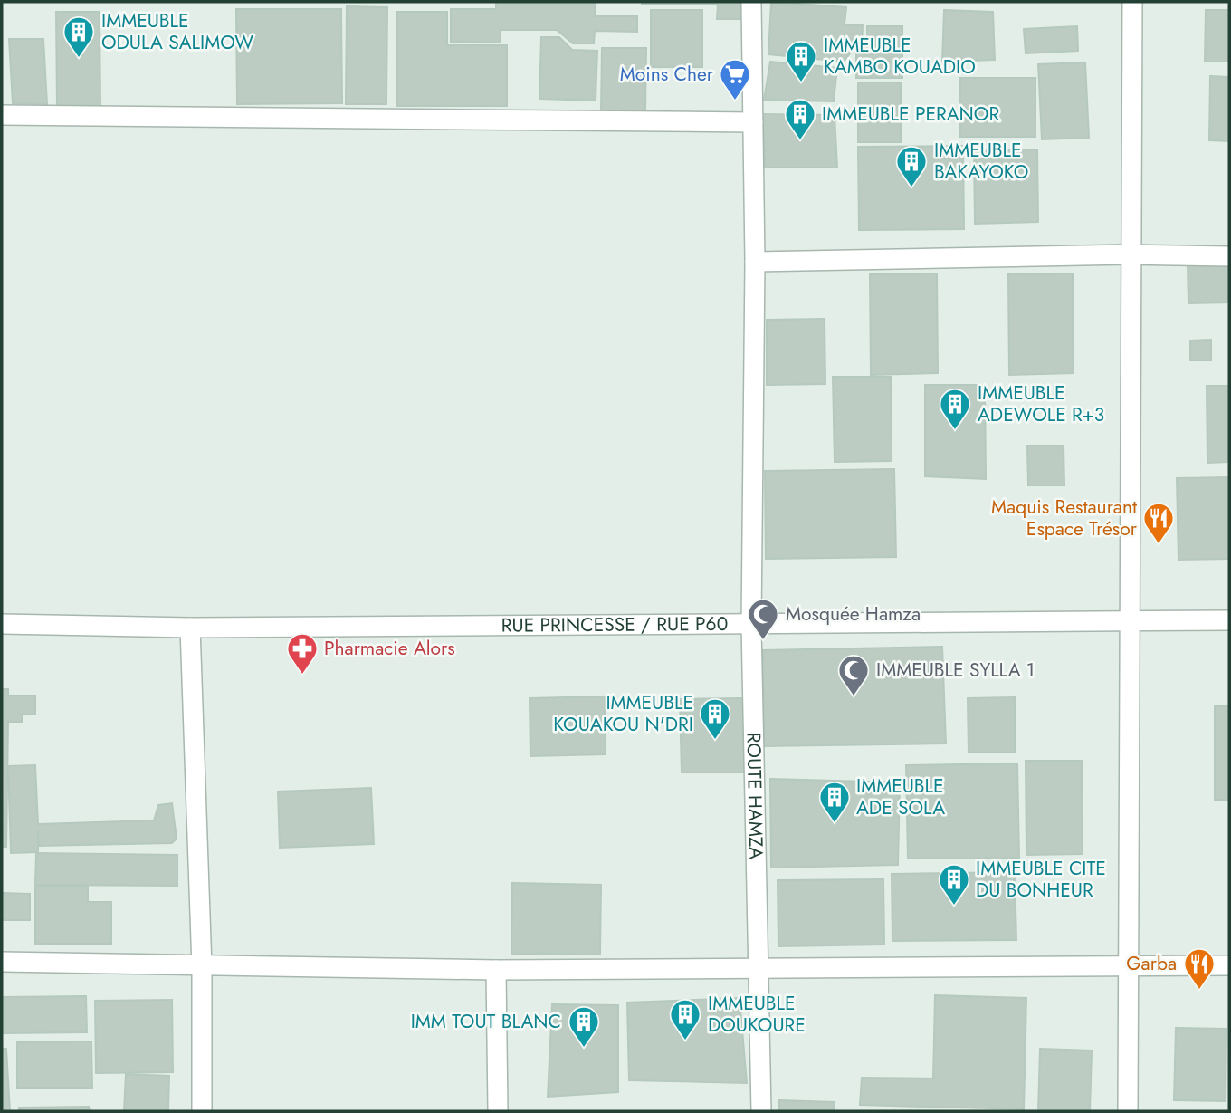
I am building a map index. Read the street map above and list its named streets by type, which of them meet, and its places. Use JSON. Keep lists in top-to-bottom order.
{
  "streets": {
    "street": ["RUE PRINCESSE / RUE P60", "ROUTE HAMZA"]
  },
  "crossings": [
    ["RUE PRINCESSE / RUE P60", "ROUTE HAMZA"]
  ],
  "places": {
    "building": [
      "IMMEUBLE ODULA SALIMOW",
      "IMMEUBLE KAMBO KOUADIO",
      "IMMEUBLE PERANOR",
      "IMMEUBLE BAKAYOKO",
      "IMMEUBLE ADEWOLE R+3",
      "IMMEUBLE KOUAKOU N'DRI",
      "IMMEUBLE ADE SOLA",
      "IMMEUBLE CITE DU BONHEUR",
      "IMMEUBLE DOUKOURE",
      "IMM TOUT BLANC"
    ],
    "supermarket": ["Moins Cher"],
    "restaurant": ["Maquis Restaurant Espace Trésor", "Garba"],
    "mosque": ["Mosquée Hamza", "IMMEUBLE SYLLA 1"],
    "pharmacy": ["Pharmacie Alors"]
  }
}
